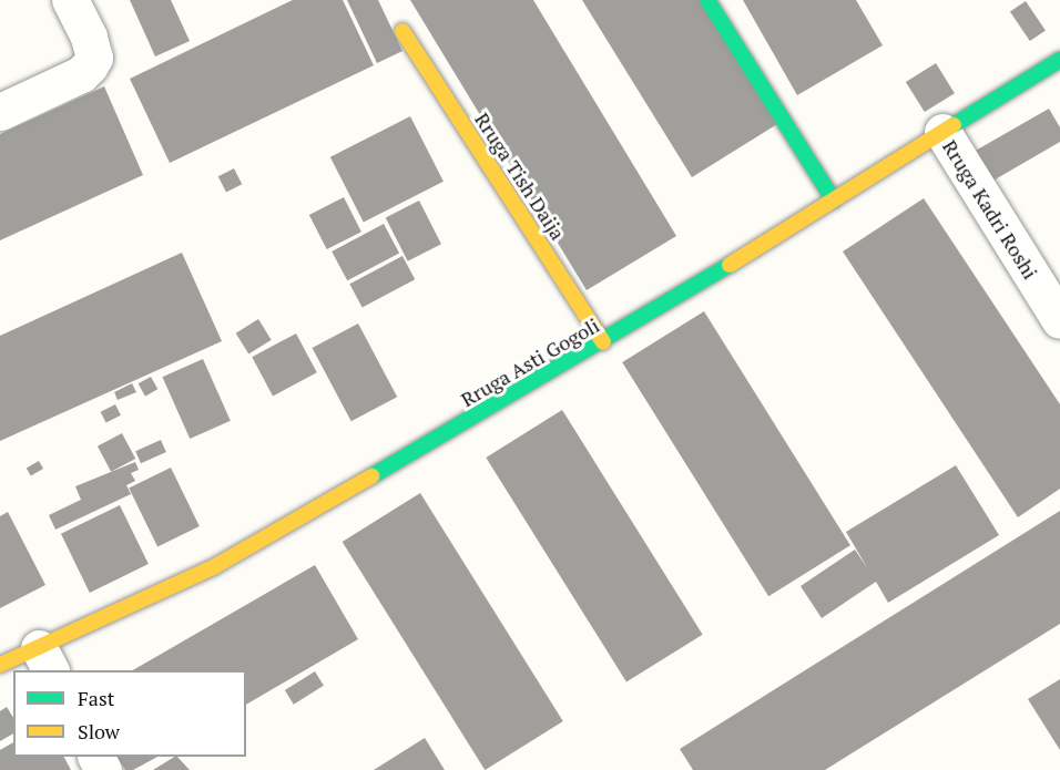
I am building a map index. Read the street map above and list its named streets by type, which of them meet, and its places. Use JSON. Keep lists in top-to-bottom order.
{
  "streets": {
    "street": ["Rruga Tish Daija", "Rruga Kadri Roshi", "Rruga Asti Gogoli"]
  },
  "crossings": [
    ["Rruga Tish Daija", "Rruga Asti Gogoli"],
    ["Rruga Kadri Roshi", "Rruga Asti Gogoli"]
  ],
  "legend": ["Fast", "Slow"]
}
